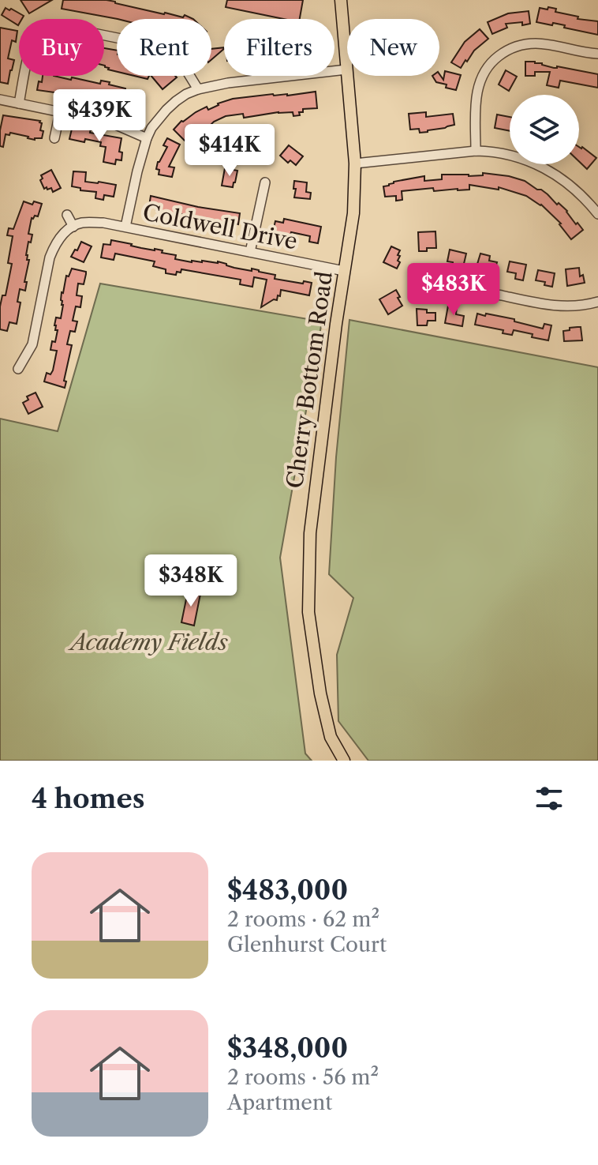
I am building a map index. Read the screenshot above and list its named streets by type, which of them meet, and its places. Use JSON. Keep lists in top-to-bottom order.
{
  "streets": {
    "main road": ["Cherry Bottom Road"],
    "street": ["Coldwell Drive"]
  },
  "crossings": [
    ["Coldwell Drive", "Cherry Bottom Road"]
  ],
  "parks": ["Academy Fields"],
  "page": {
    "chip": [
      "Buy",
      "Rent",
      "Filters",
      "New"
    ],
    "price": [
      "$439K",
      "$414K",
      "$483K",
      "$348K"
    ],
    "heading": "4 homes",
    "list": [
      {
        "name": "$483,000",
        "note": "2 rooms · 62 m² · Glenhurst Court"
      },
      {
        "name": "$348,000",
        "note": "2 rooms · 56 m² · Apartment"
      }
    ]
  }
}
